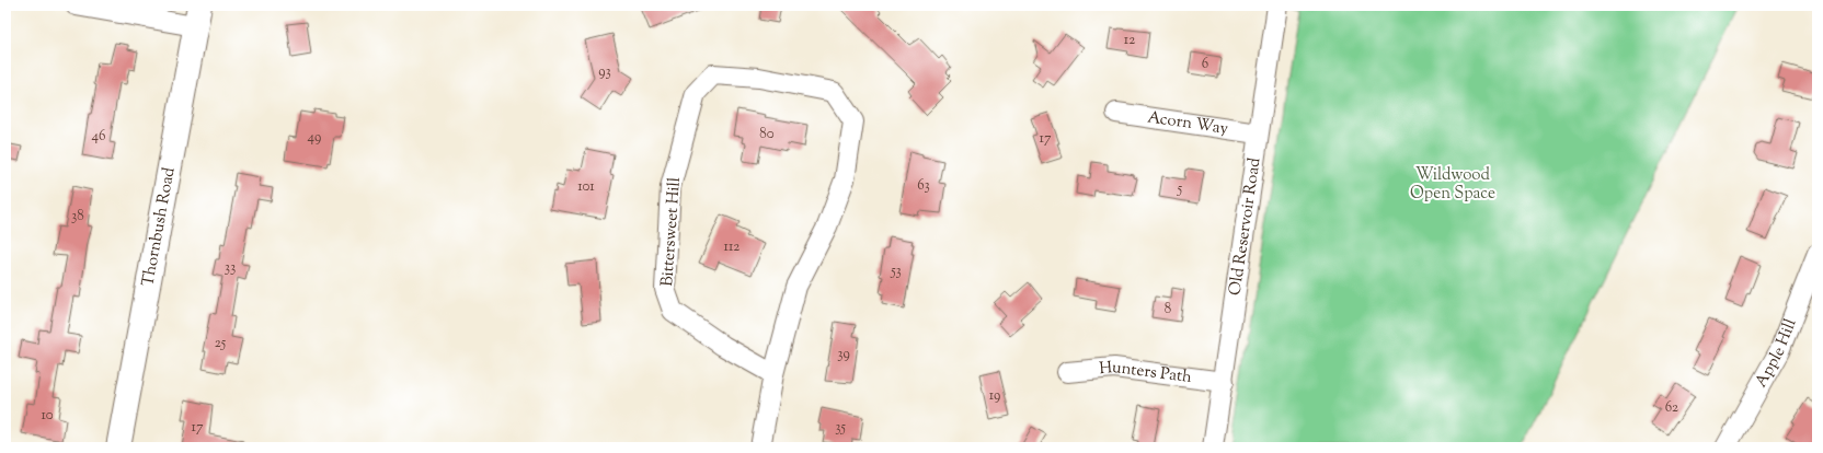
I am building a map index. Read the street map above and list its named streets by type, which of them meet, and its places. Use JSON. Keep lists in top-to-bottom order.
{
  "streets": {
    "main road": ["Thornbush Road"],
    "street": [
      "Acorn Way",
      "Old Reservoir Road",
      "Bittersweet Hill",
      "Apple Hill",
      "Hunters Path"
    ]
  },
  "crossings": [
    ["Acorn Way", "Old Reservoir Road"],
    ["Old Reservoir Road", "Hunters Path"]
  ],
  "parks": ["Wildwood Open Space"],
  "house_numbers": [
    "12",
    "6",
    "93",
    "80",
    "46",
    "49",
    "17",
    "63",
    "101",
    "5",
    "38",
    "112",
    "33",
    "53",
    "8",
    "25",
    "39",
    "19",
    "62",
    "10",
    "17",
    "35"
  ]
}
